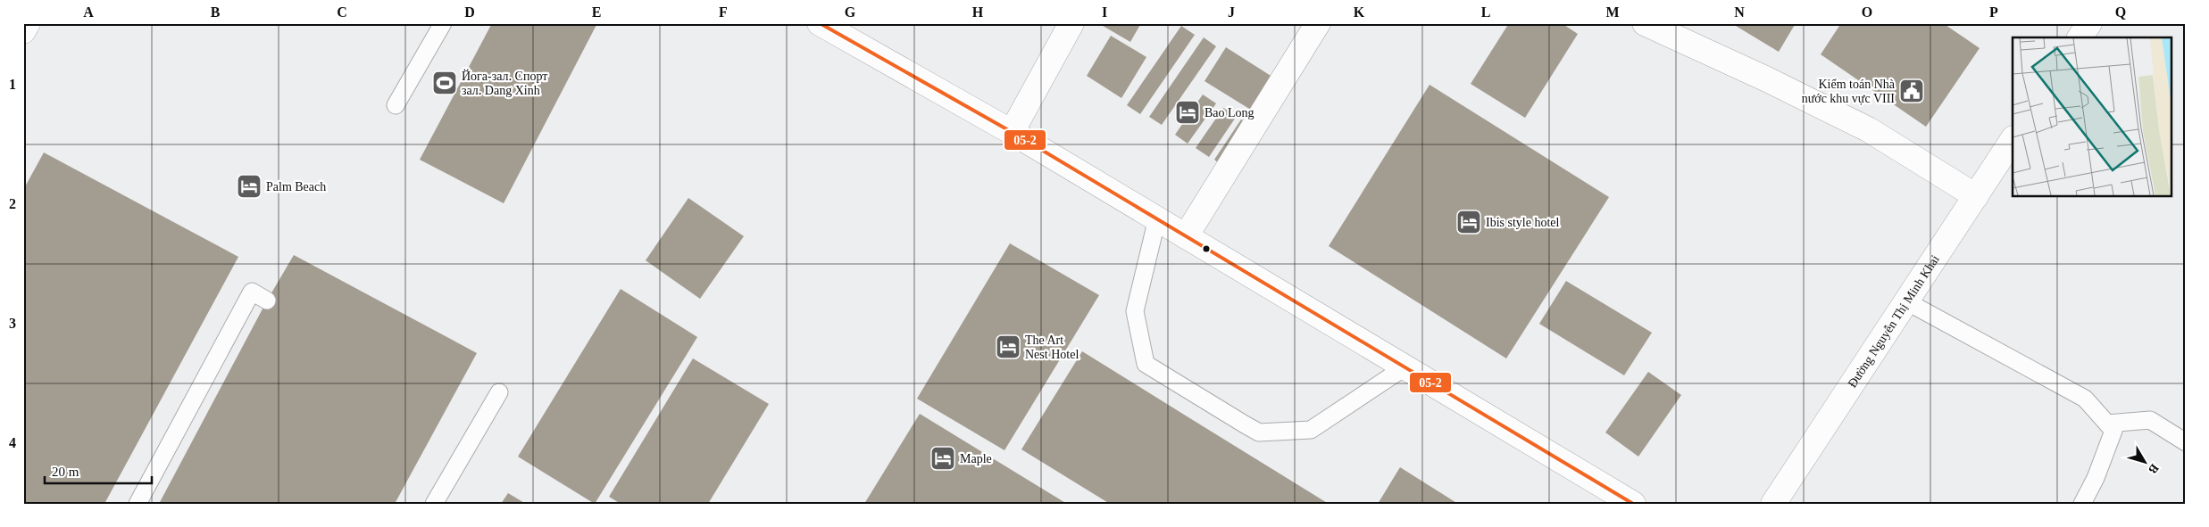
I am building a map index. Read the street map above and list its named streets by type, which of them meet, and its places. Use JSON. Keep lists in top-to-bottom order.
{
  "streets": {
    "street": ["Đường Nguyễn Thị Minh Khai"]
  },
  "places": {
    "sports": ["Йога-зал. Спорт зал. Dang Xinh"],
    "public building": ["Kiểm toán Nhà nước khu vực VIII"],
    "hotel": [
      "Bao Long",
      "Palm Beach",
      "Ibis style hotel",
      "The Art Nest Hotel",
      "Maple"
    ]
  },
  "lines": ["transit line 05-2"],
  "scale_bar": "20 m",
  "north": "bottom right",
  "grid": {
    "columns": [
      "A",
      "B",
      "C",
      "D",
      "E",
      "F",
      "G",
      "H",
      "I",
      "J",
      "K",
      "L",
      "M",
      "N",
      "O",
      "P",
      "Q"
    ],
    "rows": [
      "1",
      "2",
      "3",
      "4"
    ]
  }
}
